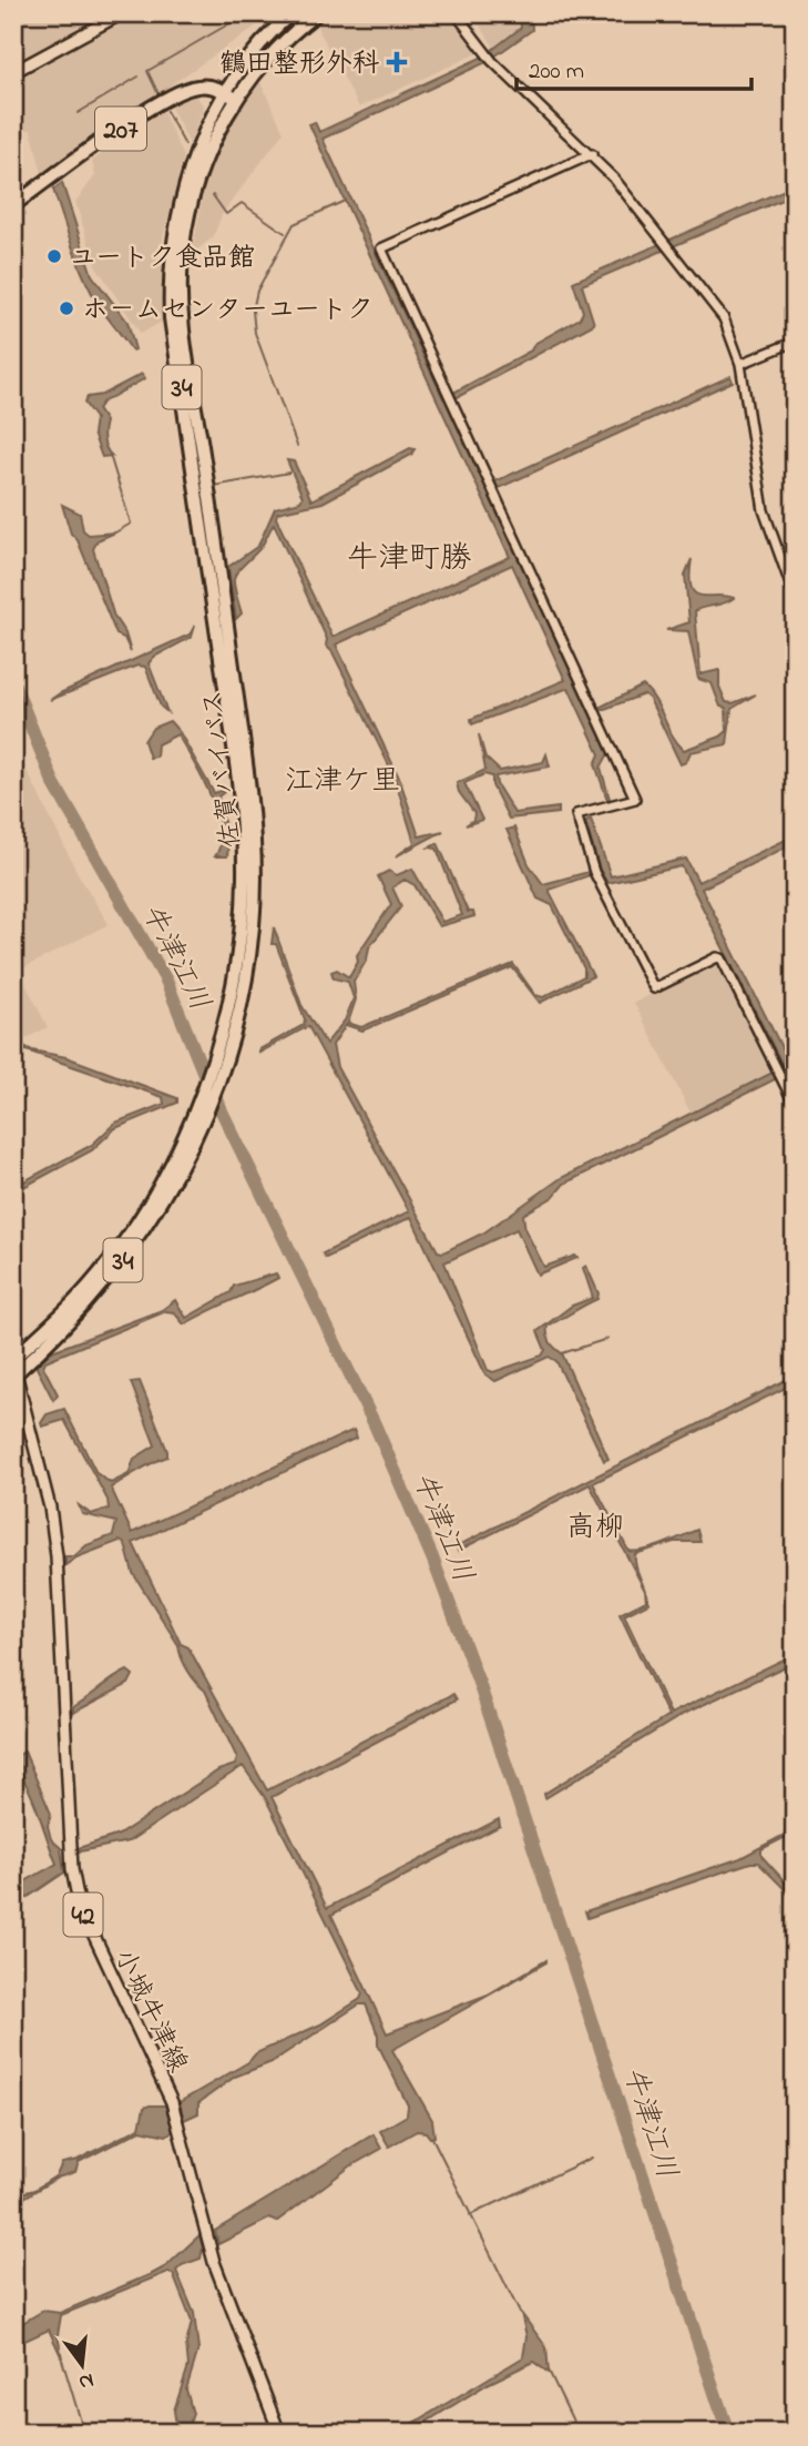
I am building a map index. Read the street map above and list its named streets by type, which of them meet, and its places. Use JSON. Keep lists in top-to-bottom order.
{
  "streets": {
    "highway": ["207", "34", "佐賀バイパス"],
    "main road": ["42", "小城牛津線"]
  },
  "crossings": [
    ["207", "34"],
    ["207", "佐賀バイパス"],
    ["34", "佐賀バイパス"],
    ["佐賀バイパス", "小城牛津線"]
  ],
  "districts": ["牛津町勝", "江津ケ里", "高柳"],
  "water": ["牛津江川"],
  "places": {
    "health": ["鶴田整形外科"],
    "other": ["ユートク食品館", "ホ－ムセンターユートク"]
  },
  "scale_bar": "200 m",
  "north": "bottom"
}
